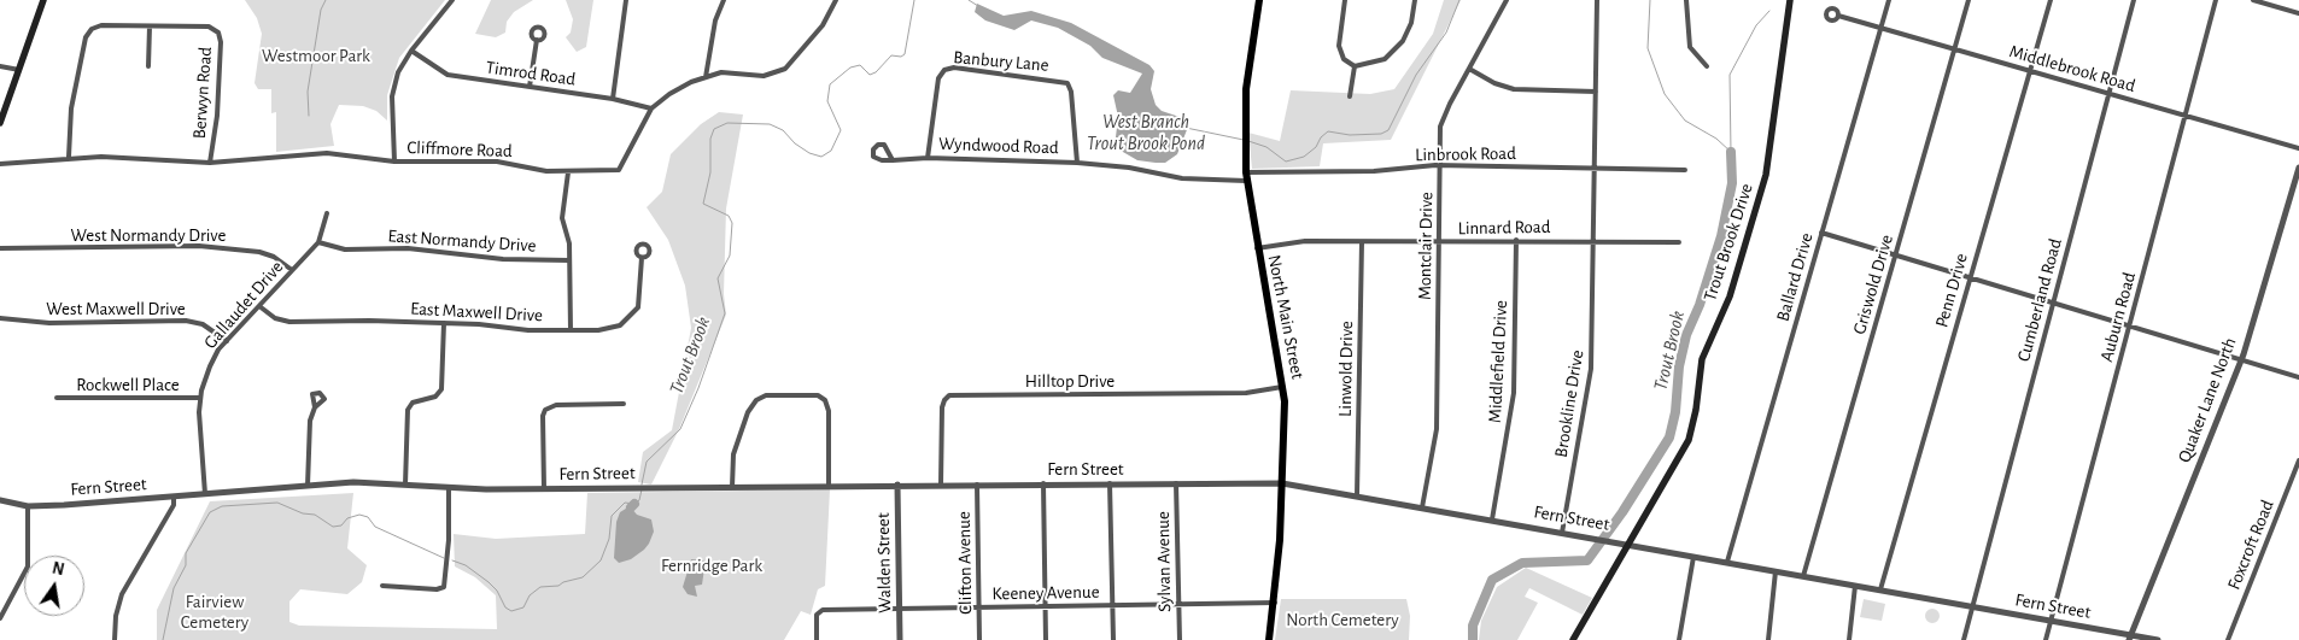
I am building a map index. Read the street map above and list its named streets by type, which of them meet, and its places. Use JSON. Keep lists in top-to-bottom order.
{
  "streets": {
    "main road": ["Trout Brook Drive", "North Main Street"],
    "street": [
      "Banbury Lane",
      "Middlebrook Road",
      "Timrod Road",
      "Berwyn Road",
      "Wyndwood Road",
      "Cliffmore Road",
      "Linbrook Road",
      "Linnard Road",
      "West Normandy Drive",
      "East Normandy Drive",
      "Montclair Drive",
      "Ballard Drive",
      "Griswold Drive",
      "Penn Drive",
      "Cumberland Road",
      "Gallaudet Drive",
      "West Maxwell Drive",
      "East Maxwell Drive",
      "Auburn Road",
      "Middlefield Drive",
      "Linwold Drive",
      "Hilltop Drive",
      "Rockwell Place",
      "Quaker Lane North",
      "Brookline Drive",
      "Fern Street",
      "Foxcroft Road",
      "Sylvan Avenue",
      "Walden Street",
      "Clifton Avenue",
      "Keeney Avenue"
    ]
  },
  "crossings": [
    ["Banbury Lane", "Wyndwood Road"],
    ["Middlebrook Road", "Ballard Drive"],
    ["Middlebrook Road", "Griswold Drive"],
    ["Middlebrook Road", "Penn Drive"],
    ["Middlebrook Road", "Cumberland Road"],
    ["Middlebrook Road", "Auburn Road"],
    ["Timrod Road", "Cliffmore Road"],
    ["Berwyn Road", "Cliffmore Road"],
    ["Wyndwood Road", "Linbrook Road"],
    ["Wyndwood Road", "North Main Street"],
    ["Linbrook Road", "Montclair Drive"],
    ["Linbrook Road", "North Main Street"],
    ["Linnard Road", "Montclair Drive"],
    ["Linnard Road", "North Main Street"],
    ["Linnard Road", "Middlefield Drive"],
    ["Linnard Road", "Linwold Drive"],
    ["Linnard Road", "Brookline Drive"],
    ["West Normandy Drive", "Gallaudet Drive"],
    ["East Normandy Drive", "Gallaudet Drive"],
    ["Trout Brook Drive", "Fern Street"],
    ["Montclair Drive", "Fern Street"],
    ["Ballard Drive", "Fern Street"],
    ["Griswold Drive", "Fern Street"],
    ["Penn Drive", "Fern Street"],
    ["Cumberland Road", "Fern Street"],
    ["Gallaudet Drive", "West Maxwell Drive"],
    ["Gallaudet Drive", "East Maxwell Drive"],
    ["Gallaudet Drive", "Rockwell Place"],
    ["Gallaudet Drive", "Fern Street"],
    ["North Main Street", "Hilltop Drive"],
    ["North Main Street", "Fern Street"],
    ["North Main Street", "Keeney Avenue"],
    ["Auburn Road", "Fern Street"],
    ["Middlefield Drive", "Fern Street"],
    ["Linwold Drive", "Fern Street"],
    ["Hilltop Drive", "Fern Street"],
    ["Quaker Lane North", "Fern Street"],
    ["Brookline Drive", "Fern Street"],
    ["Fern Street", "Sylvan Avenue"],
    ["Fern Street", "Walden Street"],
    ["Fern Street", "Clifton Avenue"],
    ["Sylvan Avenue", "Keeney Avenue"],
    ["Walden Street", "Keeney Avenue"],
    ["Clifton Avenue", "Keeney Avenue"]
  ],
  "water": ["West Branch Trout Brook Pond", "Trout Brook"],
  "parks": [
    "Westmoor Park",
    "Fernridge Park",
    "Fairview Cemetery",
    "North Cemetery"
  ],
  "north": "top"
}
